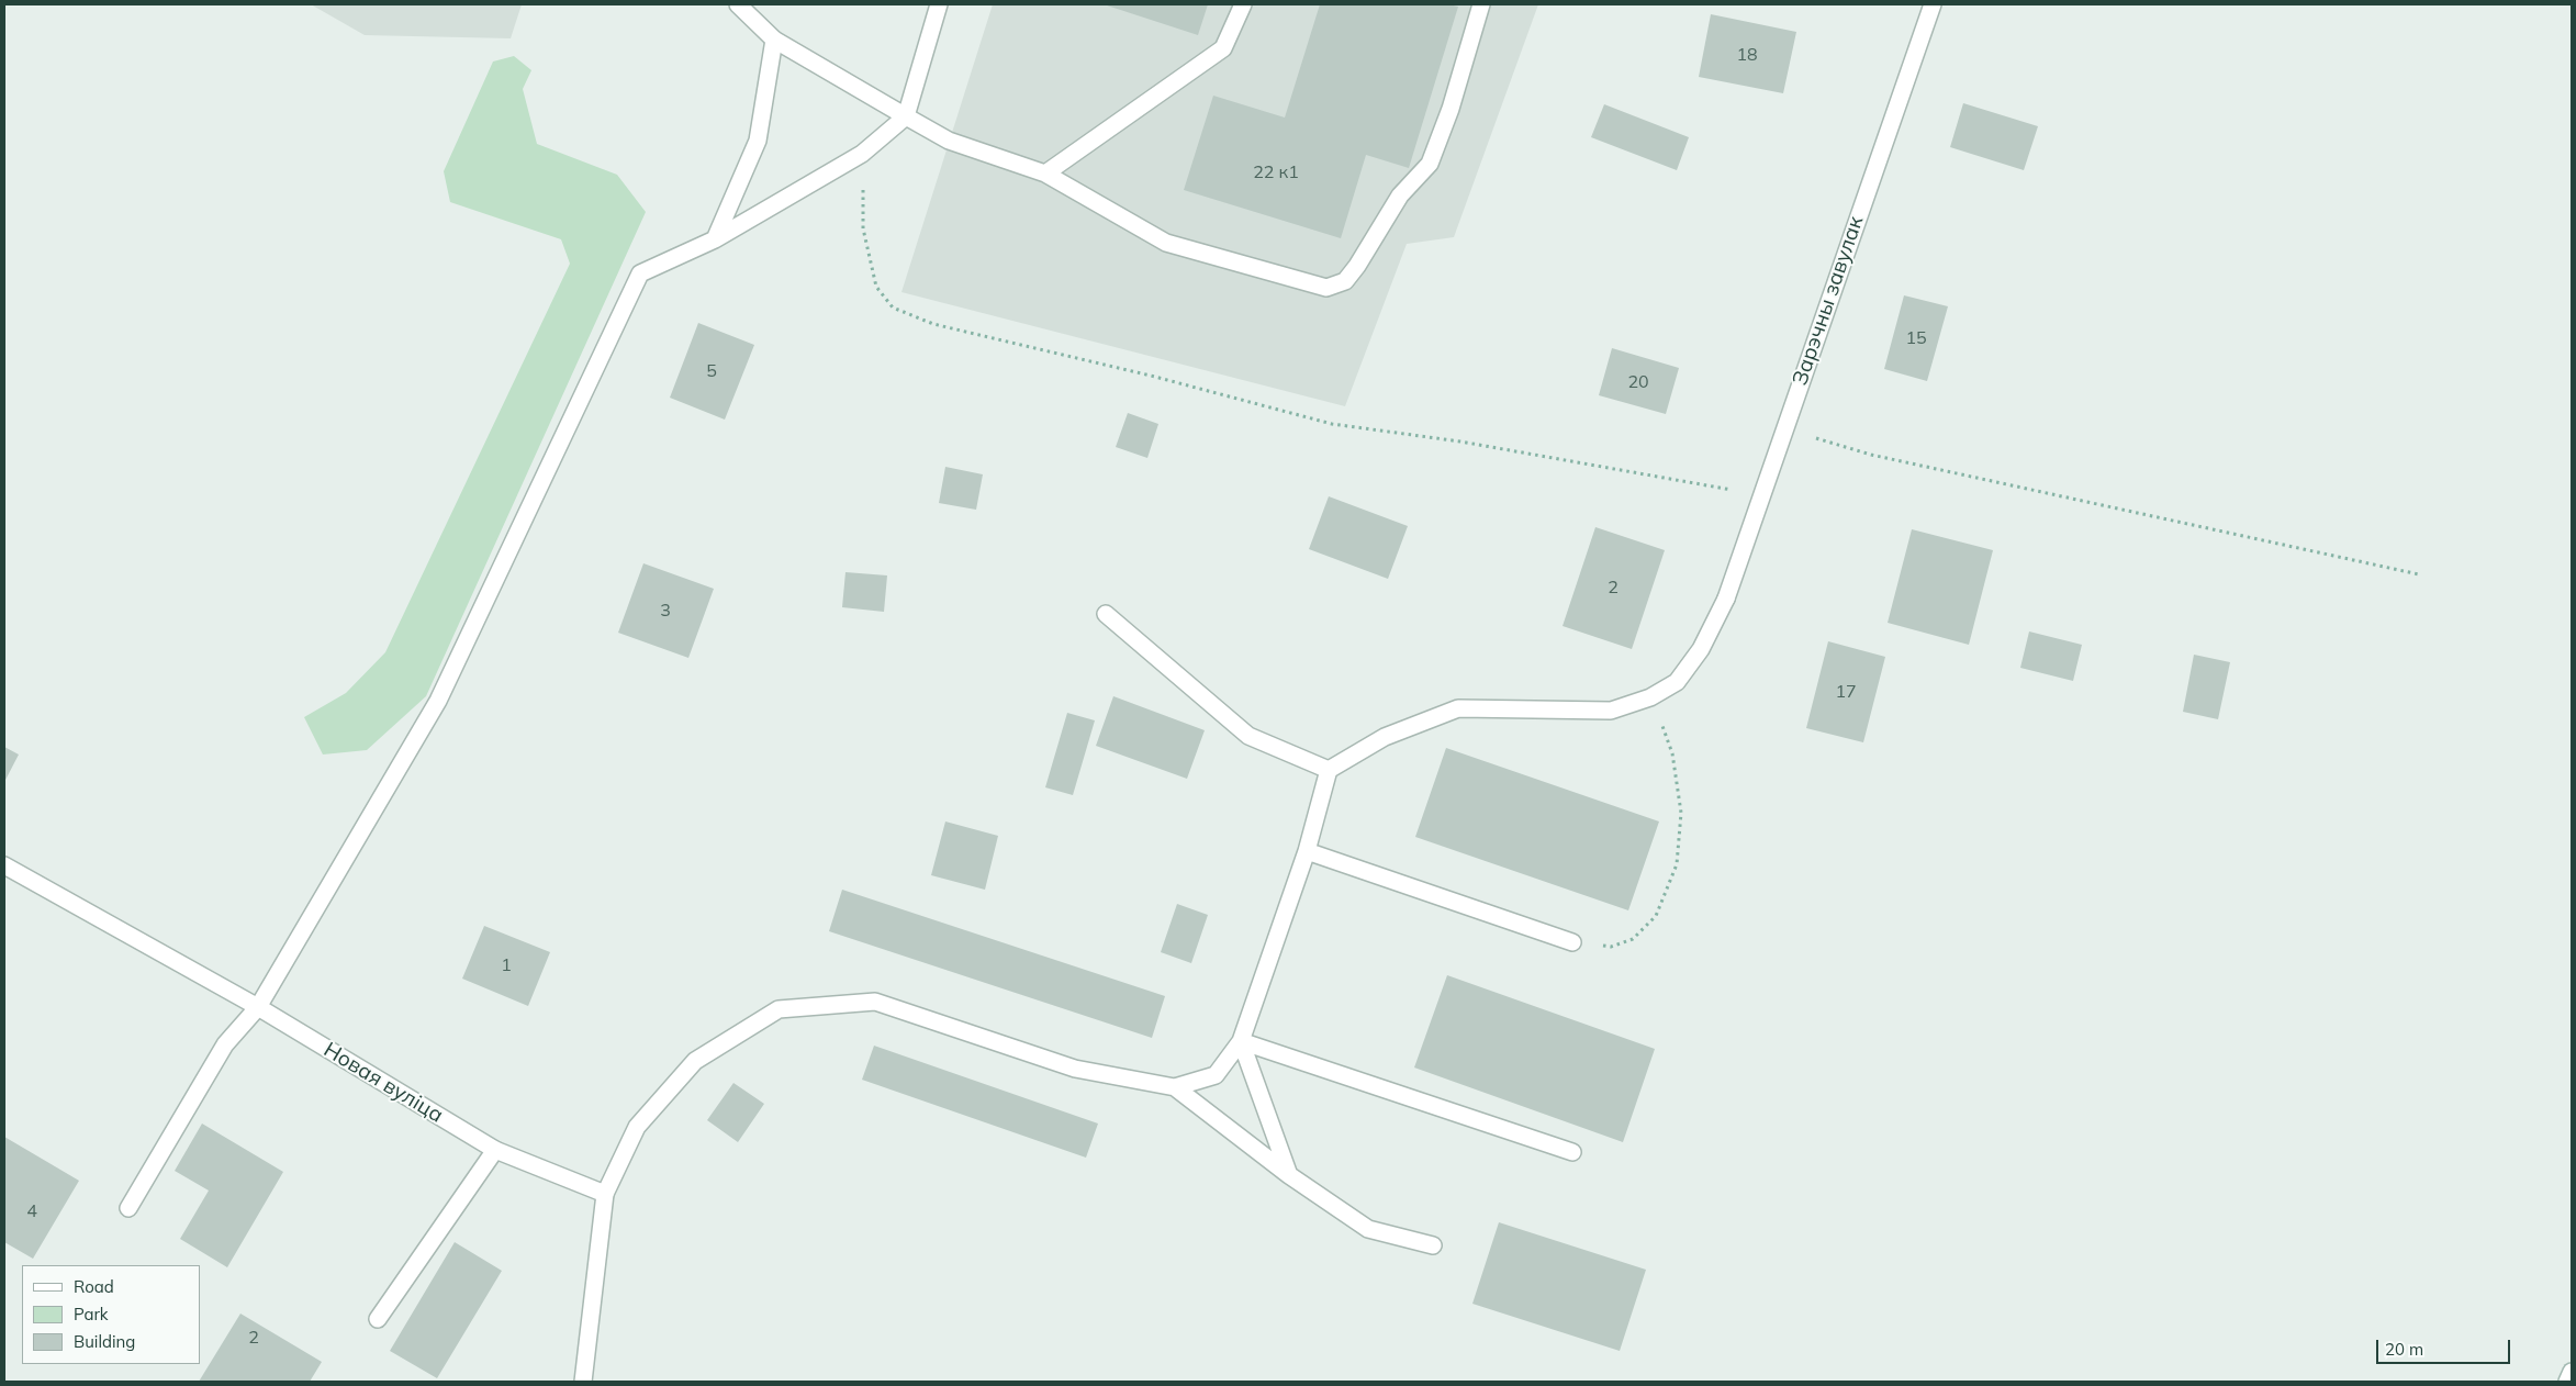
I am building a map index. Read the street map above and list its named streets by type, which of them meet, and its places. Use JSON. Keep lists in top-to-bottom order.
{
  "streets": {
    "street": ["Зарэчны завулак", "Новая вуліца"]
  },
  "house_numbers": [
    "18",
    "22 к1",
    "15",
    "5",
    "20",
    "2",
    "3",
    "17",
    "1",
    "4",
    "2"
  ],
  "legend": ["Road", "Park", "Building"],
  "scale_bar": "20 m"
}
